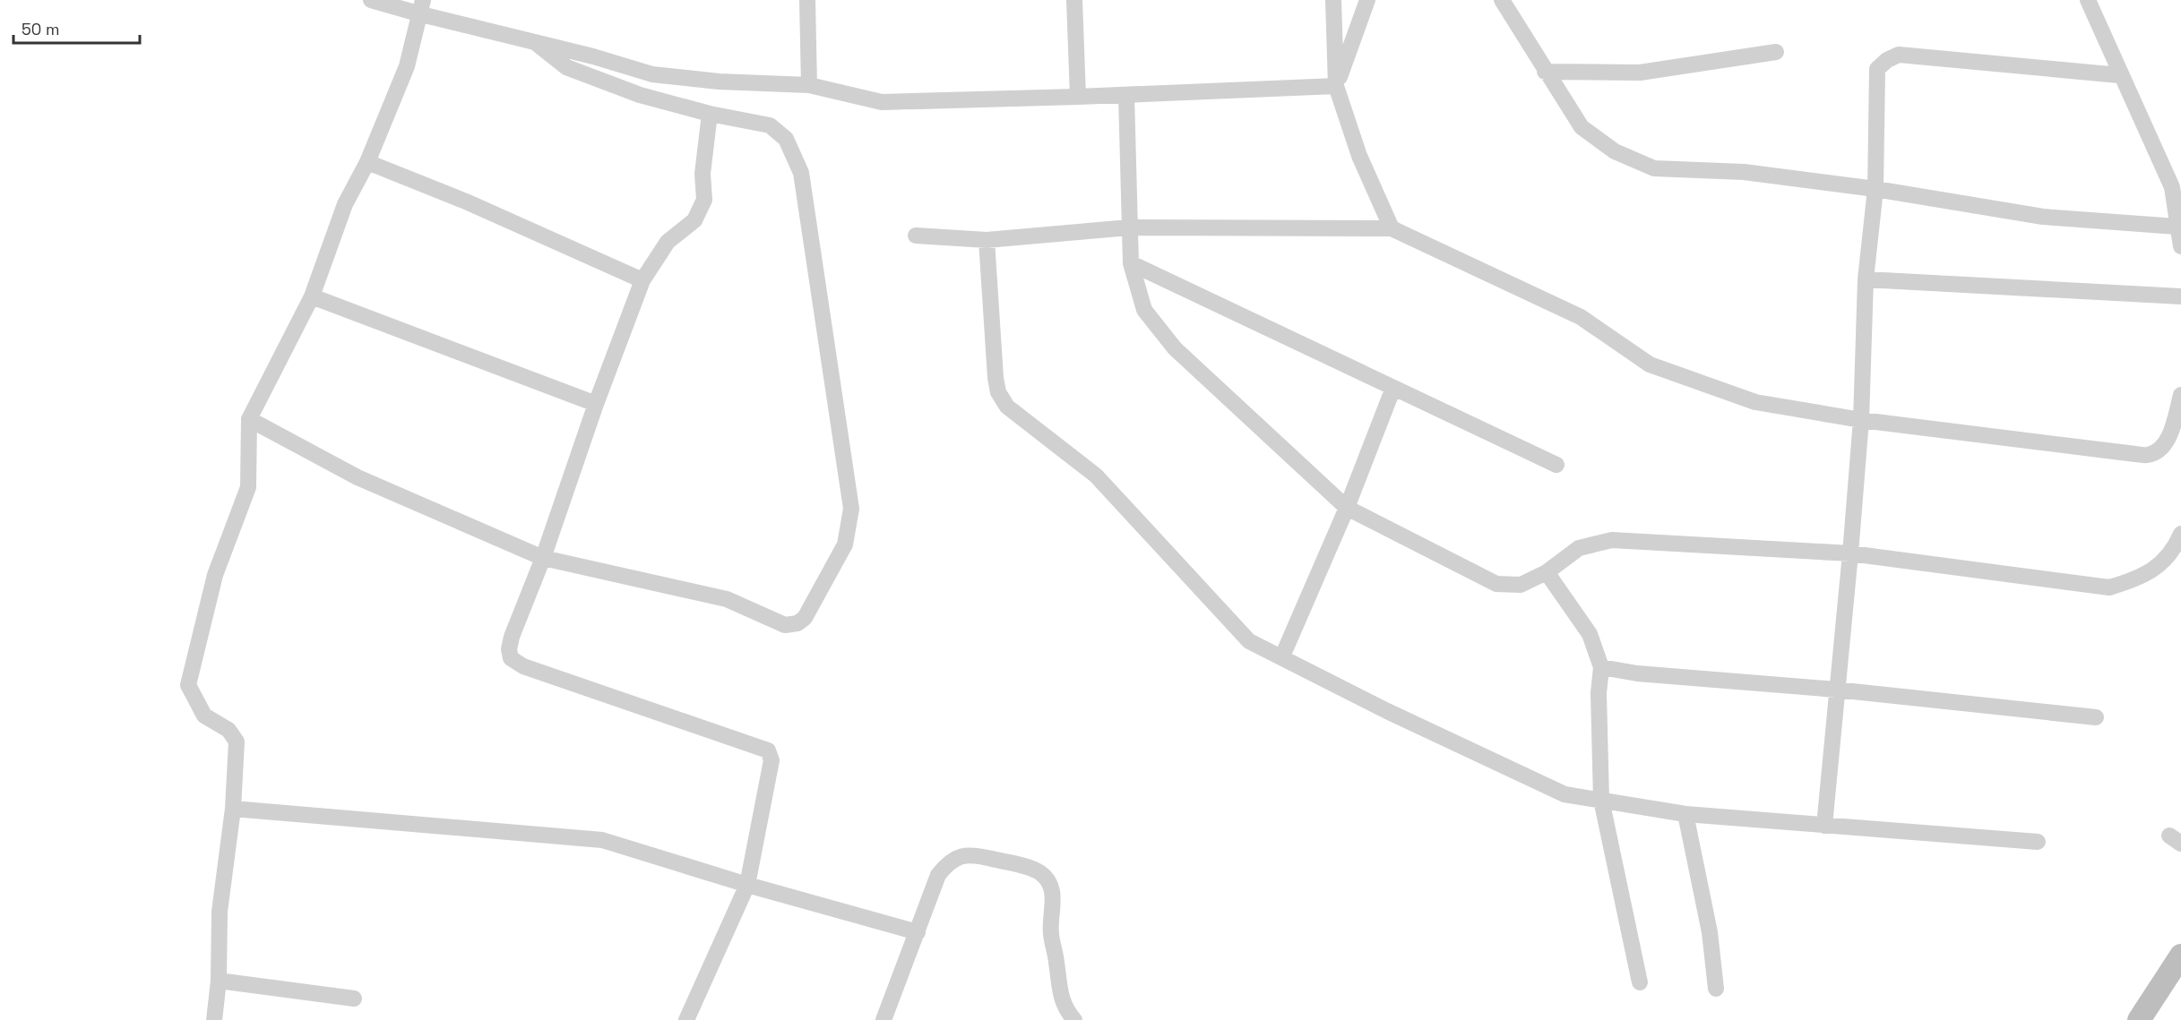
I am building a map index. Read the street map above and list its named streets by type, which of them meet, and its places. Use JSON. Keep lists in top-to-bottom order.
{
  "scale_bar": "50 m"
}
